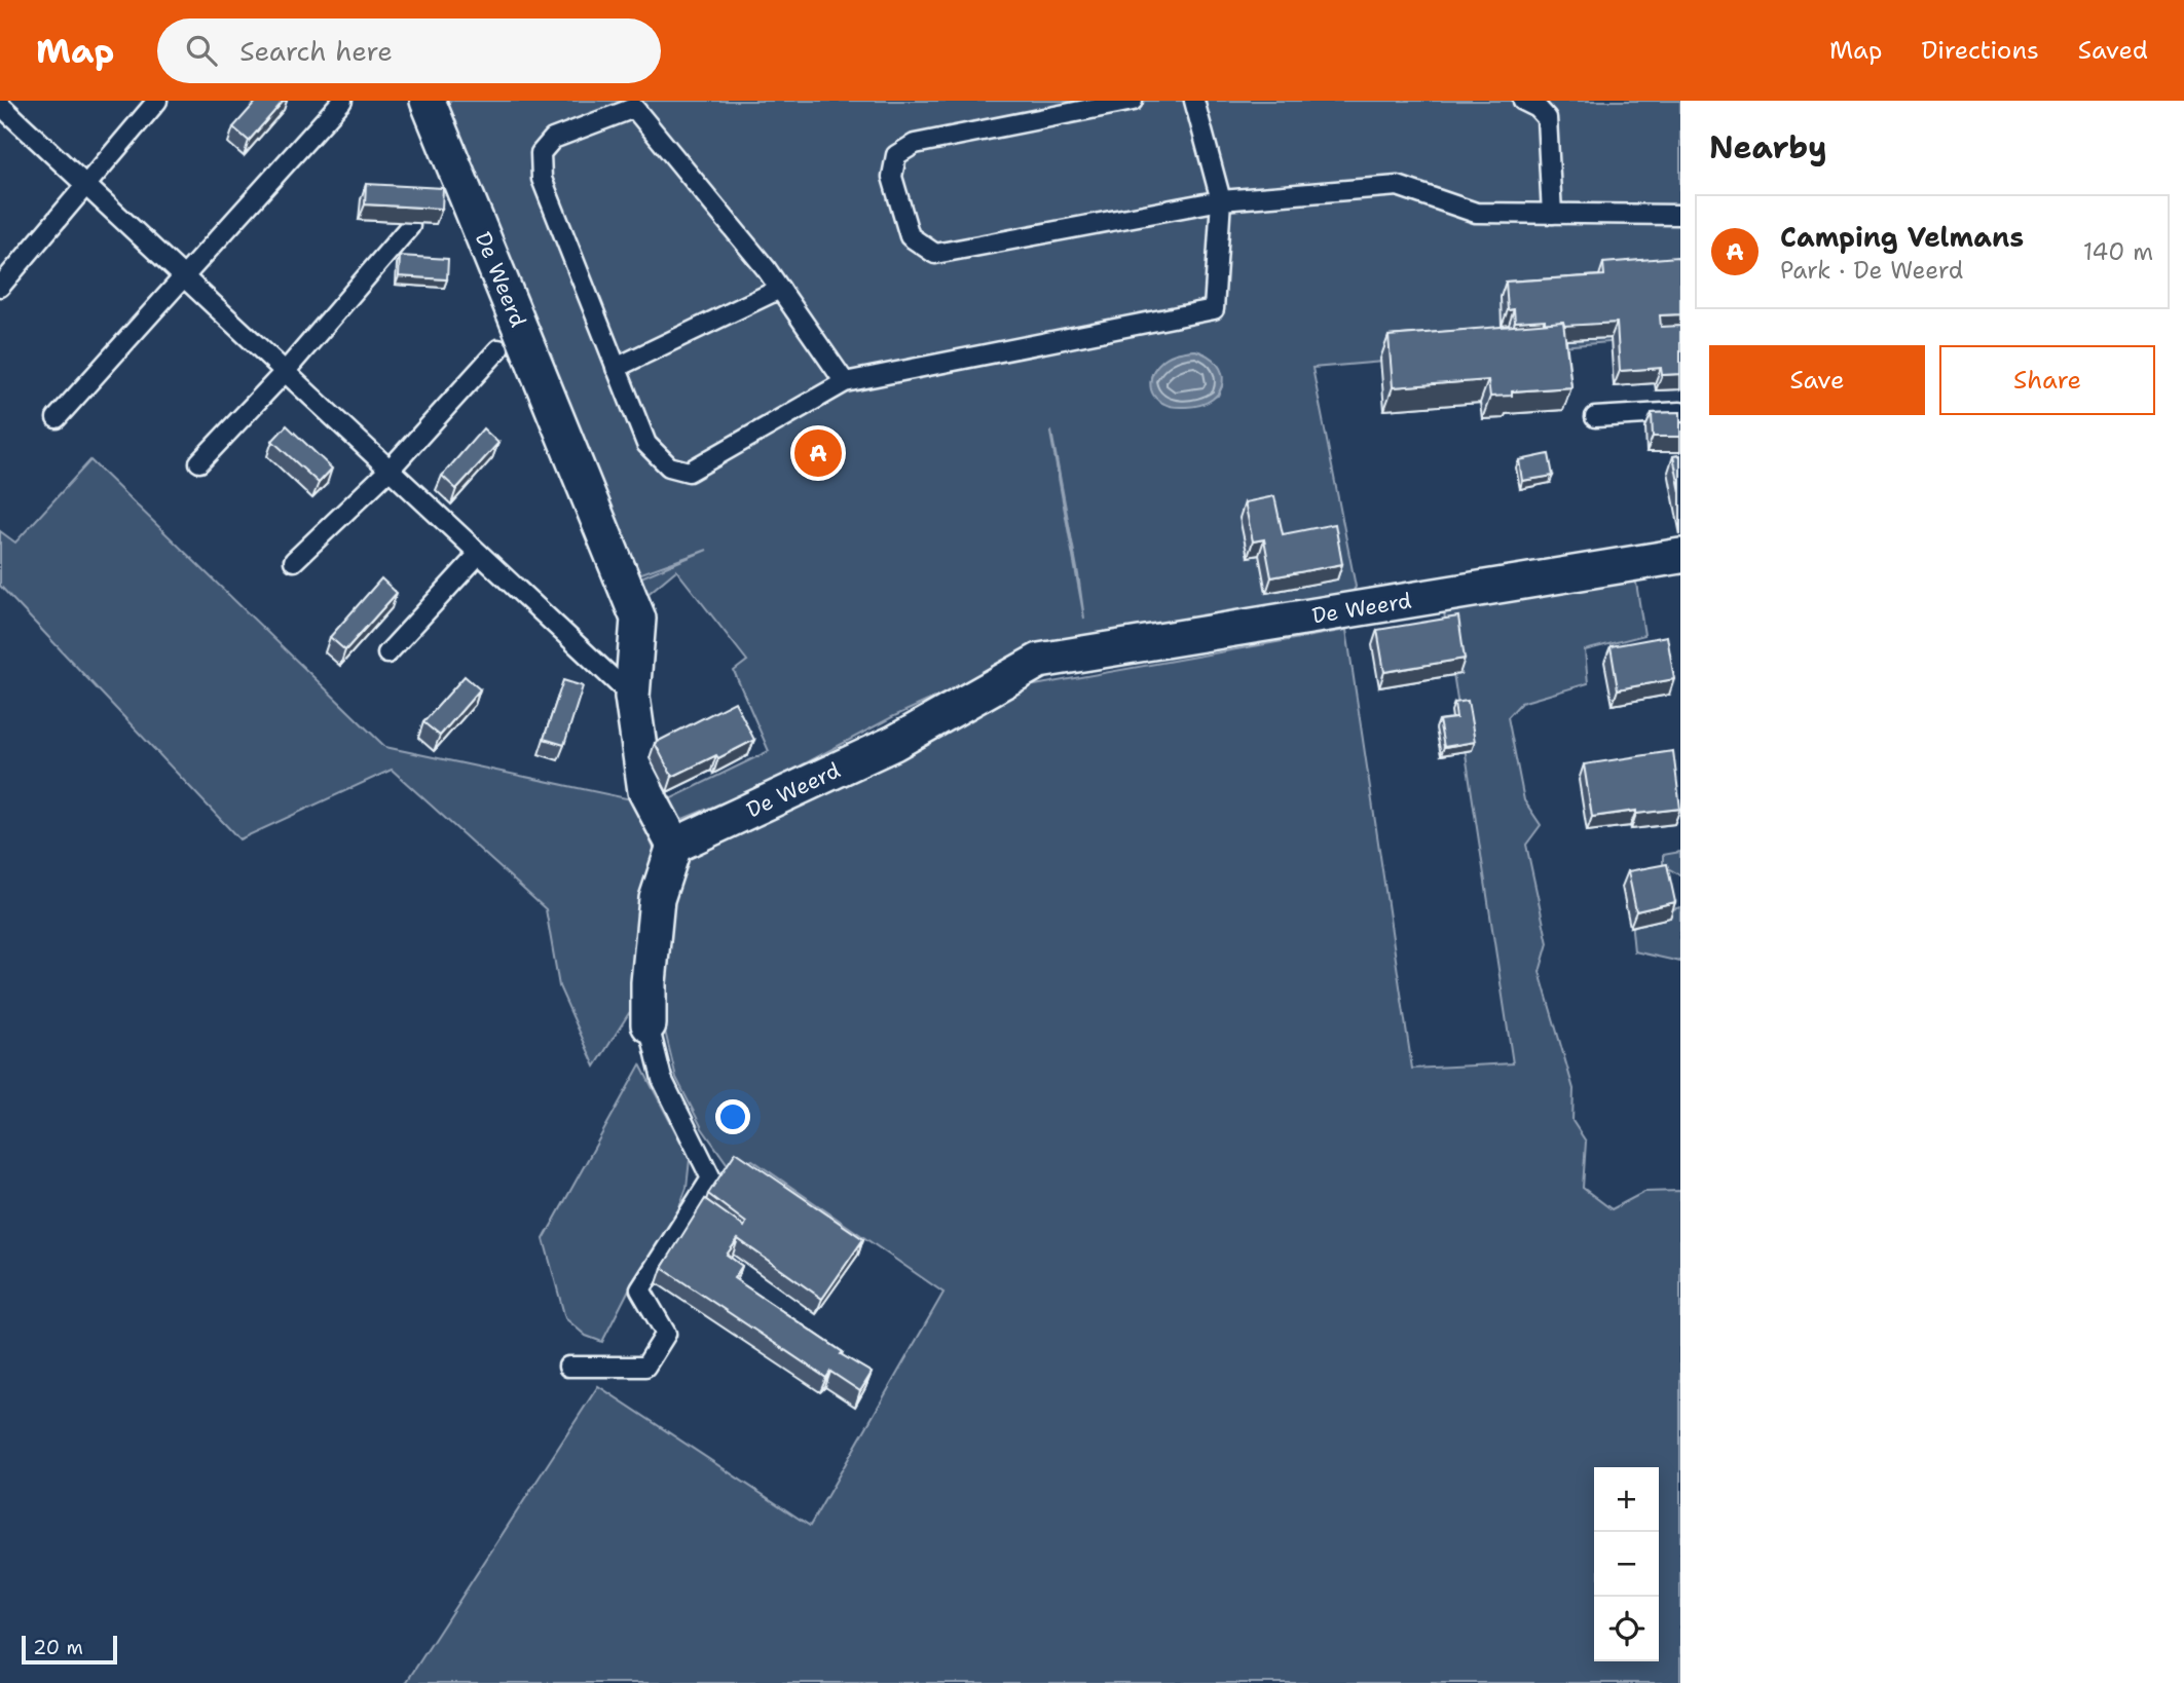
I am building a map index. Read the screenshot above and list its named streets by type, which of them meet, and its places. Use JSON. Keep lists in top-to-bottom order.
{
  "streets": {
    "street": ["De Weerd"]
  },
  "scale_bar": "20 m",
  "page": {
    "header": "Map",
    "search": "Search here",
    "nav": ["Map", "Directions", "Saved"],
    "heading": "Nearby",
    "list": [
      {
        "mark": "A",
        "name": "Camping Velmans",
        "note": "Park · De Weerd",
        "value": "140 m"
      }
    ],
    "buttons": ["Save", "Share"],
    "pins": "A",
    "map_buttons": ["+", "−"],
    "scale": "20 m"
  }
}
